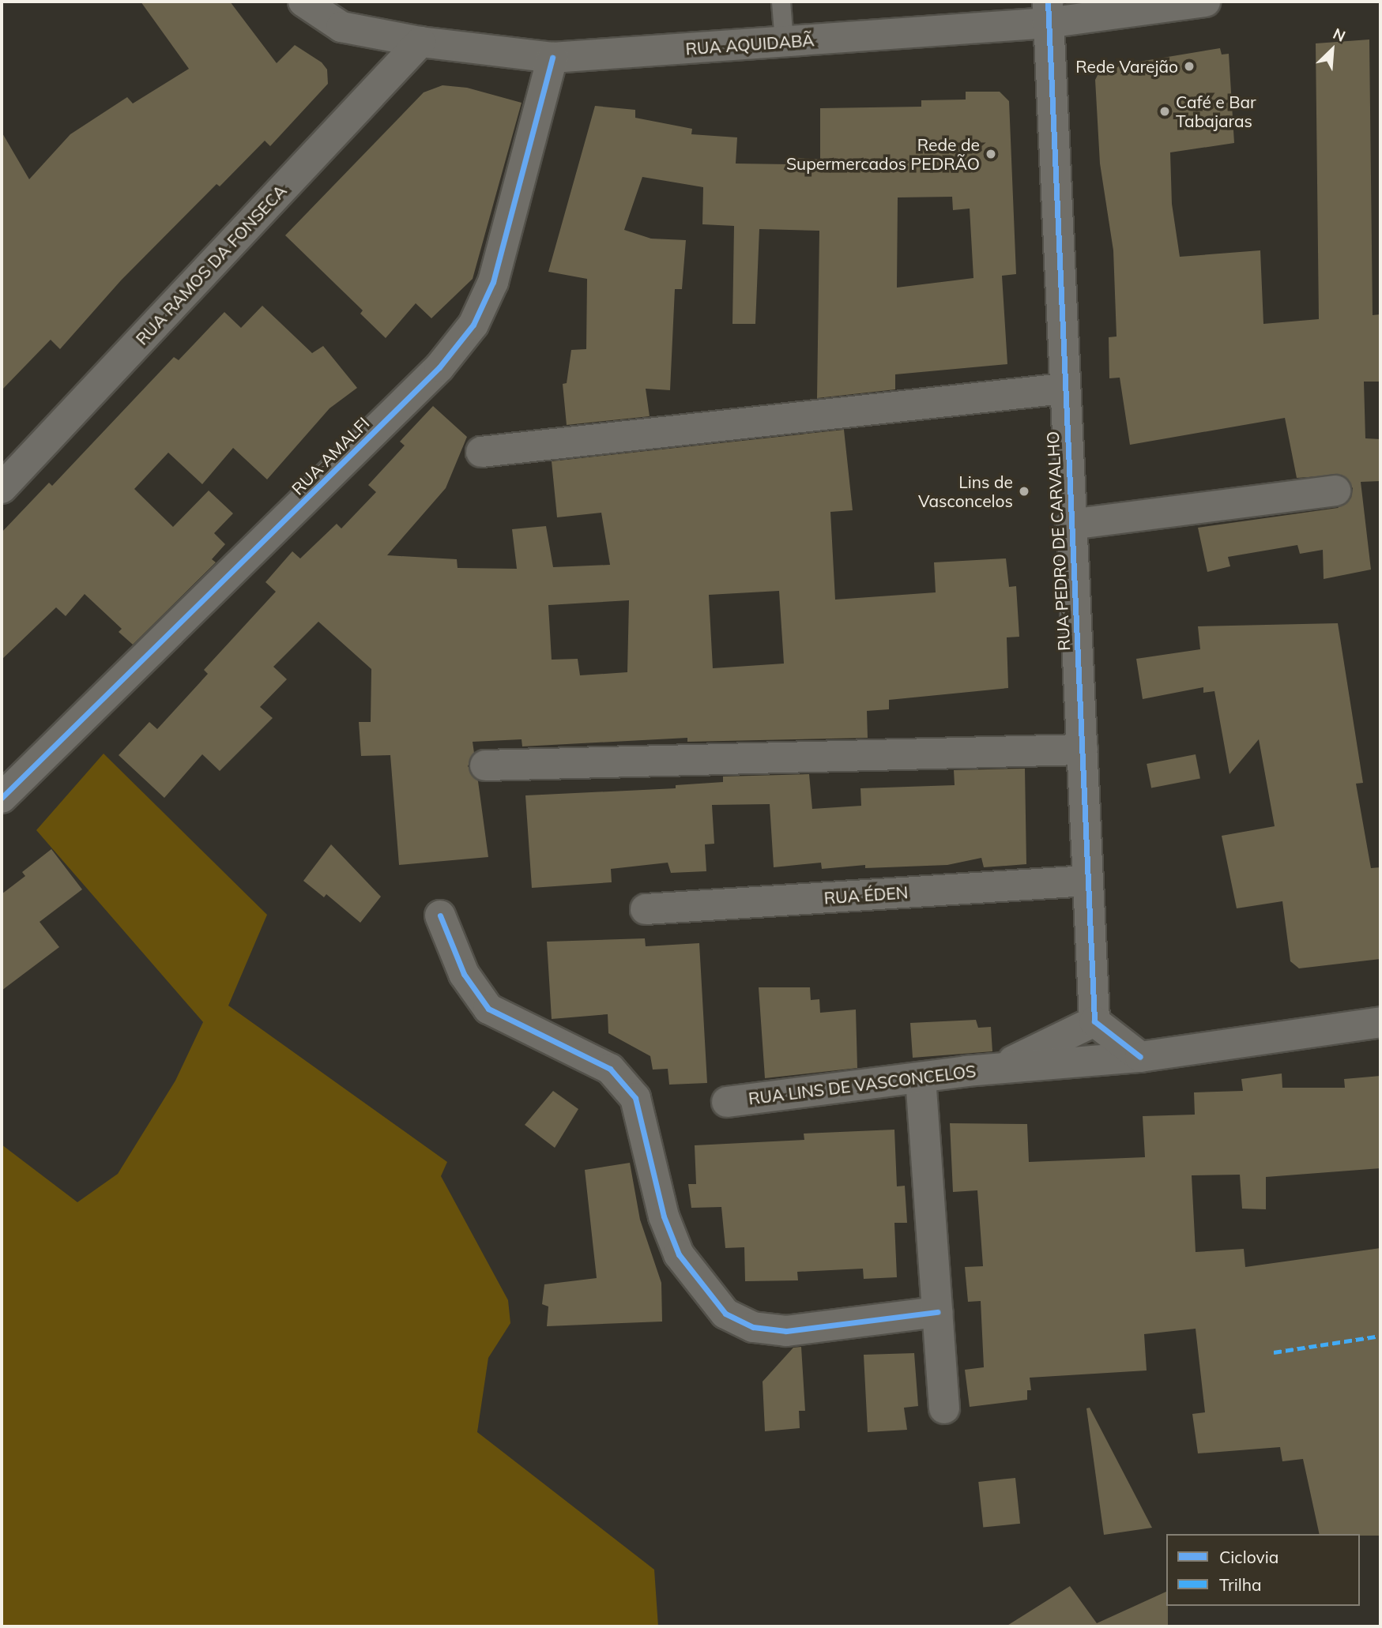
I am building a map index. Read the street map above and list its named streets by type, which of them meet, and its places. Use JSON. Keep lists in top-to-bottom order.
{
  "streets": {
    "street": [
      "RUA AQUIDABÃ",
      "RUA RAMOS DA FONSECA",
      "RUA AMALFI",
      "RUA PEDRO DE CARVALHO",
      "RUA ÉDEN",
      "RUA LINS DE VASCONCELOS"
    ]
  },
  "crossings": [
    ["RUA AQUIDABÃ", "RUA RAMOS DA FONSECA"],
    ["RUA AQUIDABÃ", "RUA AMALFI"],
    ["RUA AQUIDABÃ", "RUA PEDRO DE CARVALHO"],
    ["RUA PEDRO DE CARVALHO", "RUA ÉDEN"],
    ["RUA PEDRO DE CARVALHO", "RUA LINS DE VASCONCELOS"]
  ],
  "places": [
    "Rede Varejão",
    "Café e Bar Tabajaras",
    "Rede de Supermercados PEDRÃO",
    "Lins de Vasconcelos"
  ],
  "legend": ["Ciclovia", "Trilha"],
  "north": "top right"
}
